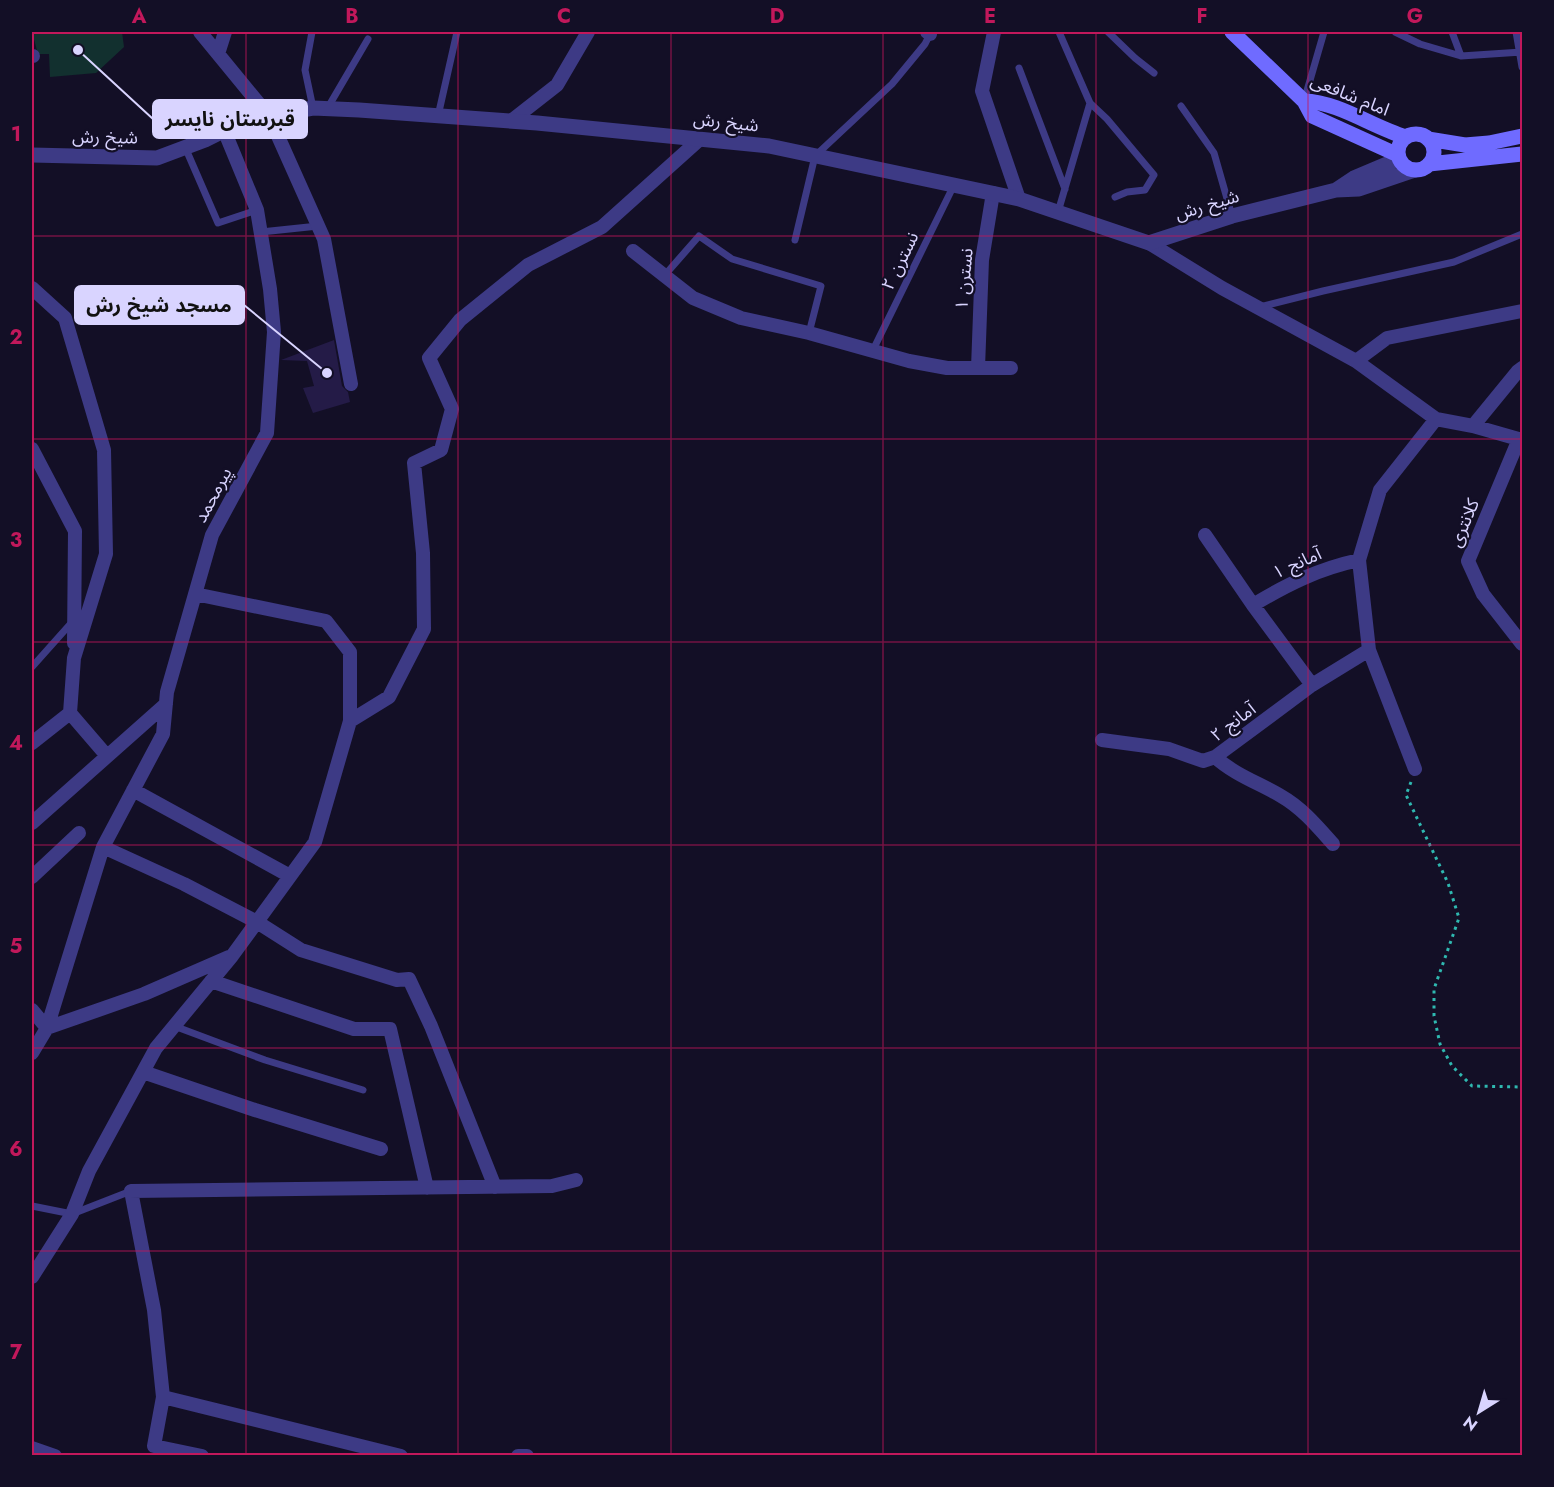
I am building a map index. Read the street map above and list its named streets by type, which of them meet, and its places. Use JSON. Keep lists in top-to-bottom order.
{
  "streets": {
    "main road": ["امام شافعی"],
    "street": [
      "شیخ رش",
      "نسترن ۱",
      "پیرمحمد",
      "کلانتری",
      "آمانج ۱",
      "آمانج ۲"
    ],
    "lane": ["نسترن ۲"]
  },
  "crossings": [
    ["امام شافعی", "شیخ رش"],
    ["شیخ رش", "نسترن ۲"],
    ["شیخ رش", "نسترن ۱"],
    ["شیخ رش", "پیرمحمد"]
  ],
  "places": ["قبرستان نایسر", "مسجد شیخ رش"],
  "north": "bottom left",
  "grid": {
    "columns": [
      "A",
      "B",
      "C",
      "D",
      "E",
      "F",
      "G"
    ],
    "rows": [
      "1",
      "2",
      "3",
      "4",
      "5",
      "6",
      "7"
    ]
  }
}
